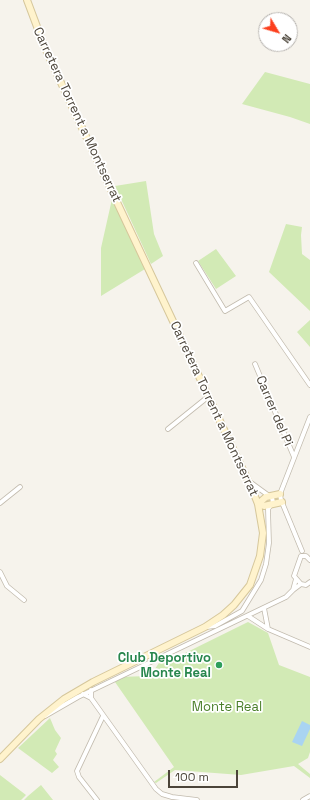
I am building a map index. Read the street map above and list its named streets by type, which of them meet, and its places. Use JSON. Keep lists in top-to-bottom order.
{
  "streets": {
    "main road": ["Carretera Torrent a Montserrat"],
    "street": ["Carrer del Pi"]
  },
  "parks": ["Monte Real"],
  "places": ["Club Deportivo Monte Real"],
  "scale_bar": "100 m",
  "north": "bottom right"
}
